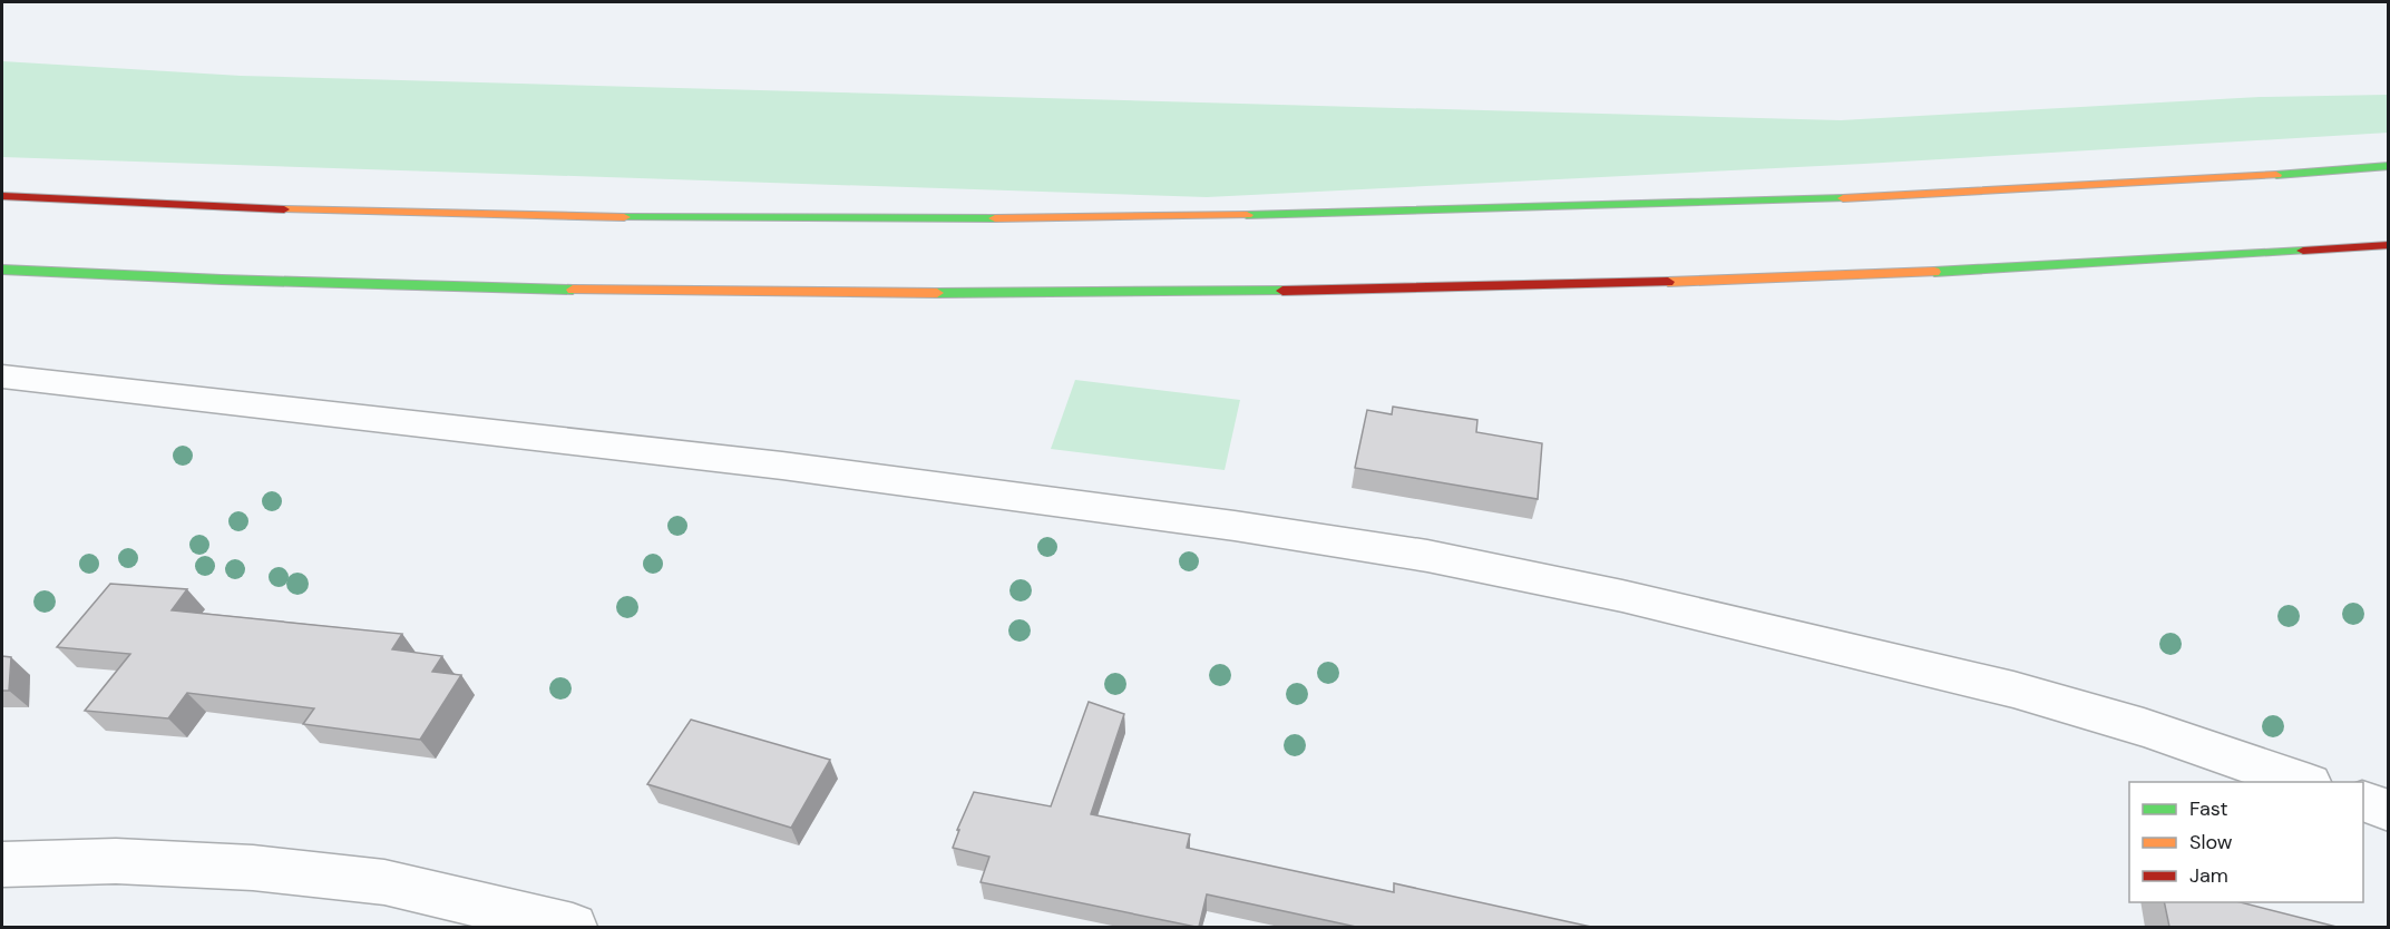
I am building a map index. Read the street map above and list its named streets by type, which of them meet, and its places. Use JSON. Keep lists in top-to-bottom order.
{
  "legend": ["Fast", "Slow", "Jam"]
}
